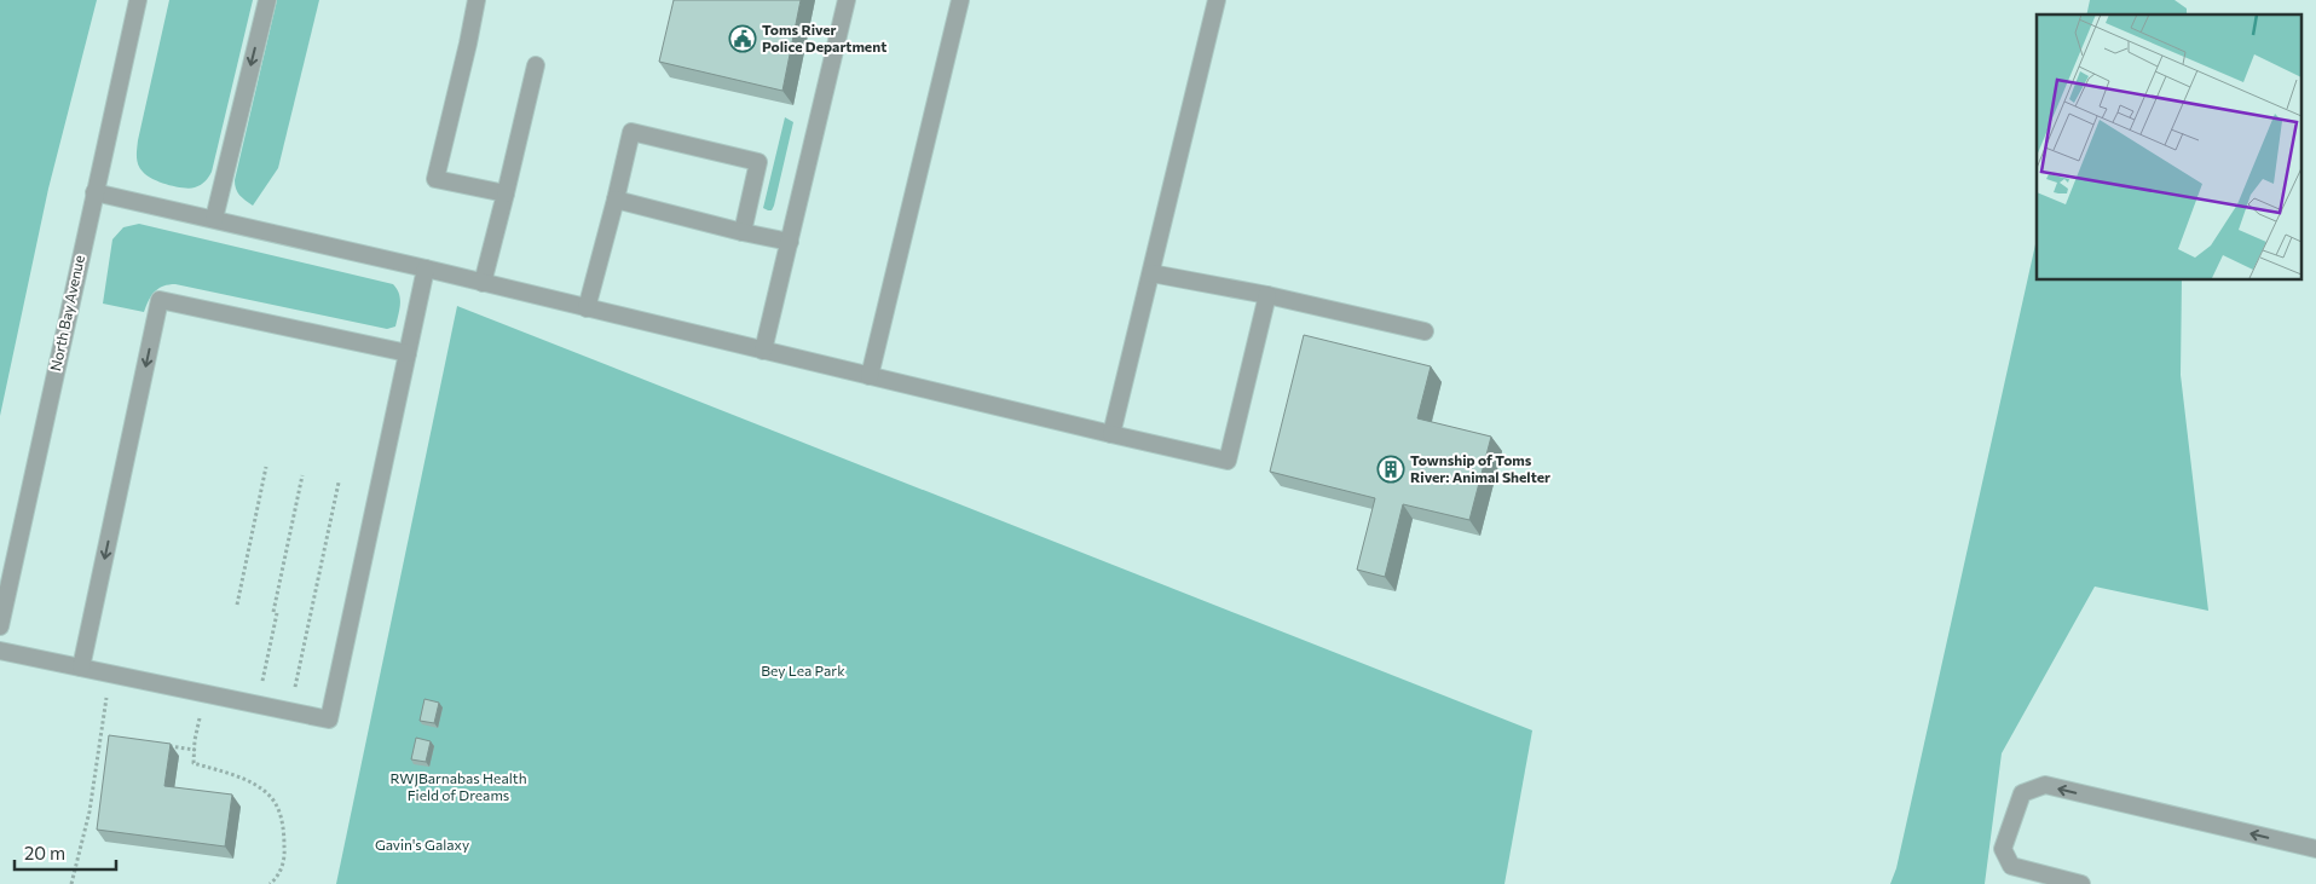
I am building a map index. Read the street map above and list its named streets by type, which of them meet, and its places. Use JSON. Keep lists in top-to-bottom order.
{
  "streets": {
    "street": ["North Bay Avenue"]
  },
  "parks": ["Bey Lea Park", "RWJBarnabas Health Field of Dreams", "Gavin's Galaxy"],
  "places": {
    "public building": ["Toms River Police Department"],
    "building": ["Township of Toms River: Animal Shelter"]
  },
  "scale_bar": "20 m"
}
